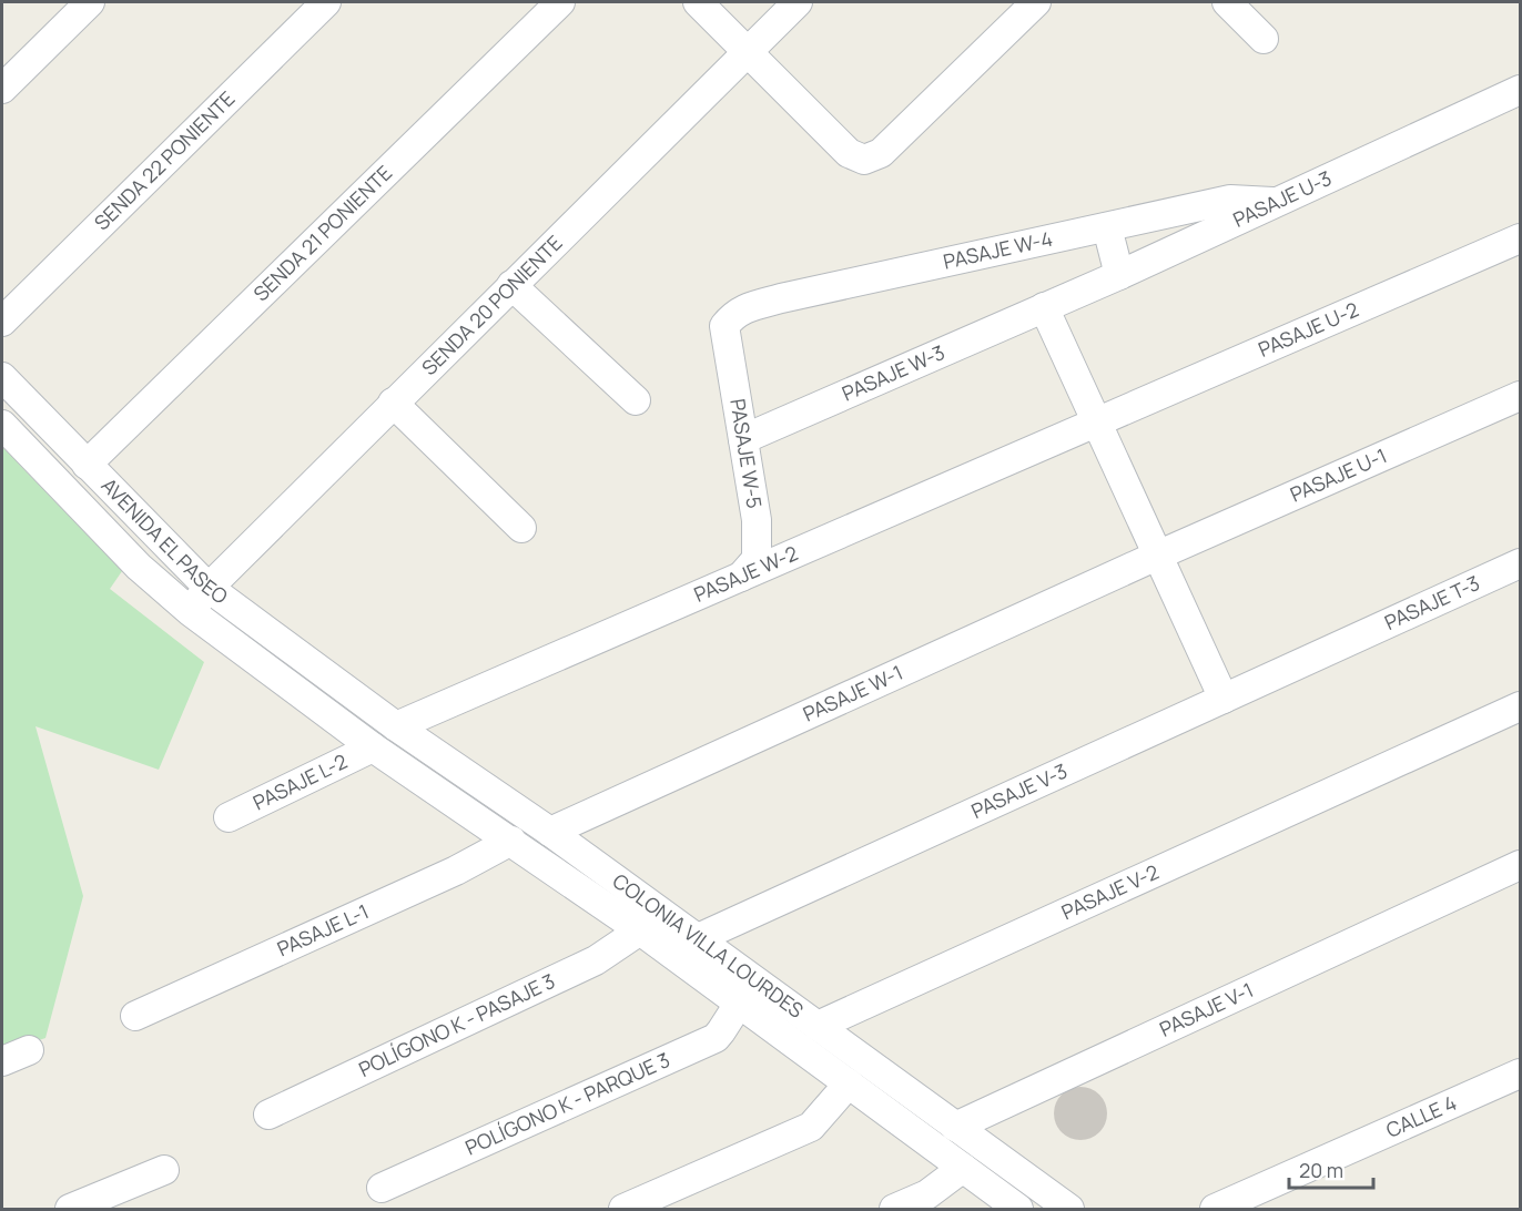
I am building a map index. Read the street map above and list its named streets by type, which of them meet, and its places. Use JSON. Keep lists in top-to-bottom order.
{
  "streets": {
    "street": [
      "SENDA 22 PONIENTE",
      "PASAJE U-3",
      "SENDA 21 PONIENTE",
      "PASAJE W-4",
      "SENDA 20 PONIENTE",
      "PASAJE U-2",
      "PASAJE W-3",
      "PASAJE W-5",
      "PASAJE U-1",
      "AVENIDA EL PASEO",
      "PASAJE W-2",
      "PASAJE T-3",
      "PASAJE W-1",
      "PASAJE L-2",
      "PASAJE V-3",
      "PASAJE V-2",
      "PASAJE L-1",
      "COLONIA VILLA LOURDES",
      "PASAJE V-1",
      "POLÍGONO K - PASAJE 3",
      "POLÍGONO K - PARQUE 3",
      "CALLE 4"
    ]
  },
  "crossings": [
    ["PASAJE U-3", "PASAJE W-4"],
    ["PASAJE U-3", "PASAJE W-3"],
    ["SENDA 21 PONIENTE", "AVENIDA EL PASEO"],
    ["PASAJE W-4", "PASAJE W-5"],
    ["SENDA 20 PONIENTE", "AVENIDA EL PASEO"],
    ["PASAJE U-2", "PASAJE W-2"],
    ["PASAJE W-3", "PASAJE W-5"],
    ["PASAJE W-5", "PASAJE W-2"],
    ["PASAJE U-1", "PASAJE W-1"],
    ["AVENIDA EL PASEO", "COLONIA VILLA LOURDES"],
    ["PASAJE W-2", "COLONIA VILLA LOURDES"],
    ["PASAJE T-3", "PASAJE V-3"],
    ["PASAJE W-1", "COLONIA VILLA LOURDES"],
    ["PASAJE L-2", "COLONIA VILLA LOURDES"],
    ["PASAJE V-3", "COLONIA VILLA LOURDES"],
    ["PASAJE V-2", "COLONIA VILLA LOURDES"],
    ["PASAJE L-1", "COLONIA VILLA LOURDES"],
    ["COLONIA VILLA LOURDES", "PASAJE V-1"],
    ["COLONIA VILLA LOURDES", "POLÍGONO K - PASAJE 3"],
    ["COLONIA VILLA LOURDES", "POLÍGONO K - PARQUE 3"]
  ],
  "scale_bar": "20 m"
}
